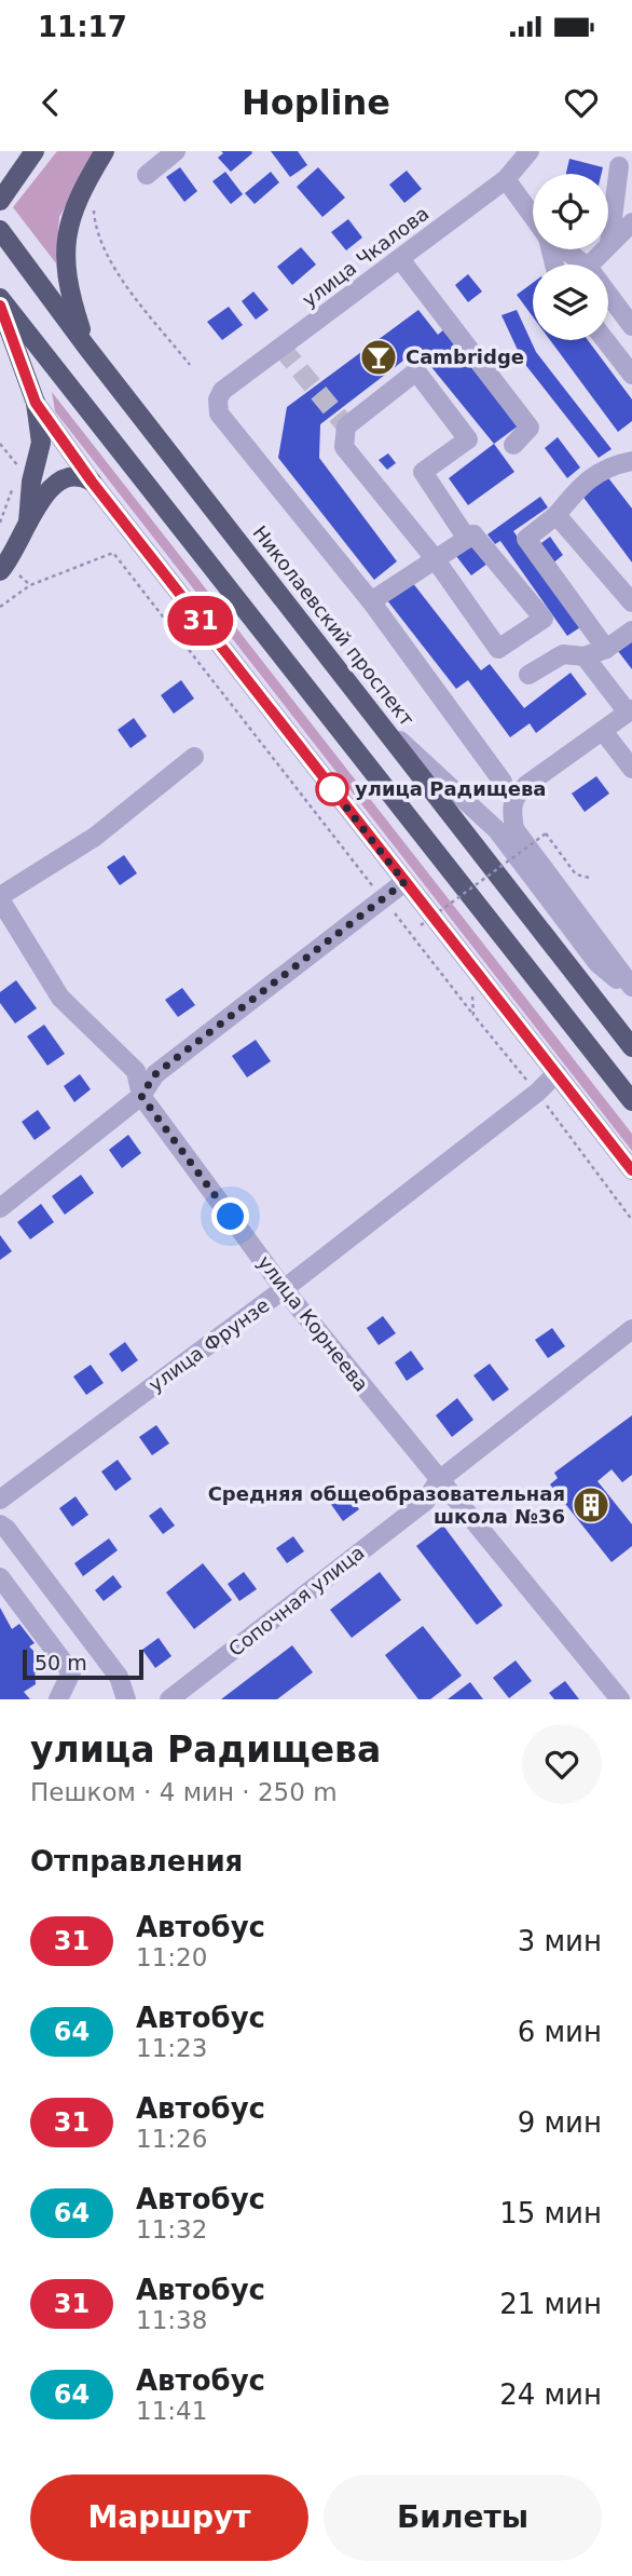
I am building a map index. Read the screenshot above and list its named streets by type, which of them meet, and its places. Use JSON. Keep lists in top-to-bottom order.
{
  "streets": {
    "main road": ["Николаевский проспект"],
    "street": [
      "улица Чкалова",
      "улица Корнеева",
      "улица Фрунзе",
      "Сопочная улица"
    ]
  },
  "crossings": [
    ["улица Корнеева", "улица Фрунзе"],
    ["улица Корнеева", "Сопочная улица"]
  ],
  "places": {
    "bar": ["Cambridge"],
    "other": ["улица Радищева"],
    "building": ["Средняя общеобразовательная школа №36"]
  },
  "lines": ["bus line 31"],
  "scale_bar": "50 m",
  "page": {
    "status": "11:17",
    "header": "Hopline",
    "on_map": "31",
    "scale": "50 m",
    "heading": [
      ["улица Радищева", "Пешком · 4 мин · 250 m"],
      "Отправления"
    ],
    "list": [
      {
        "mark": "31",
        "name": "Автобус",
        "note": "11:20",
        "value": "3 мин"
      },
      {
        "mark": "64",
        "name": "Автобус",
        "note": "11:23",
        "value": "6 мин"
      },
      {
        "mark": "31",
        "name": "Автобус",
        "note": "11:26",
        "value": "9 мин"
      },
      {
        "mark": "64",
        "name": "Автобус",
        "note": "11:32",
        "value": "15 мин"
      },
      {
        "mark": "31",
        "name": "Автобус",
        "note": "11:38",
        "value": "21 мин"
      },
      {
        "mark": "64",
        "name": "Автобус",
        "note": "11:41",
        "value": "24 мин"
      }
    ],
    "buttons": ["Маршрут", "Билеты"]
  }
}
